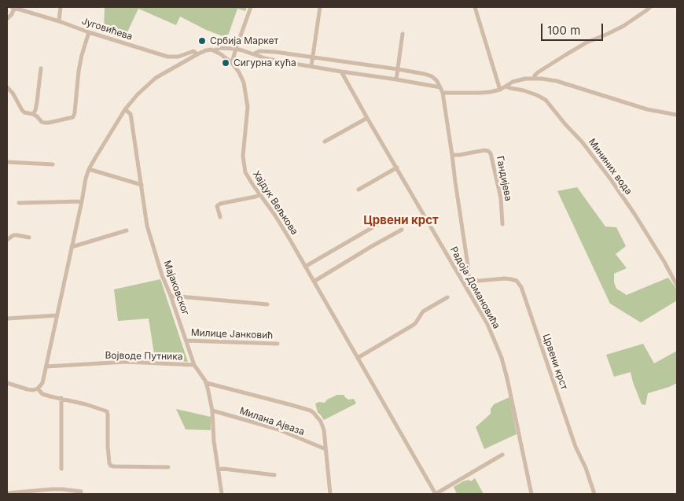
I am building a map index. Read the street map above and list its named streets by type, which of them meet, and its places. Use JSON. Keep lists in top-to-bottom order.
{
  "streets": {
    "street": [
      "Југовићева",
      "Мининих вода",
      "Гандијева",
      "Хајдук Вељкова",
      "Мајаковског",
      "Радоја Домановића",
      "Милице Јанковић",
      "Војводе Путника",
      "Црвени крст",
      "Милана Ајваза"
    ]
  },
  "crossings": [
    ["Мајаковског", "Милице Јанковић"],
    ["Мајаковског", "Војводе Путника"],
    ["Мајаковског", "Милана Ајваза"],
    ["Радоја Домановића", "Црвени крст"]
  ],
  "districts": ["Црвени крст"],
  "places": ["Србија Маркет", "Сигурна кућа"],
  "scale_bar": "100 m"
}
